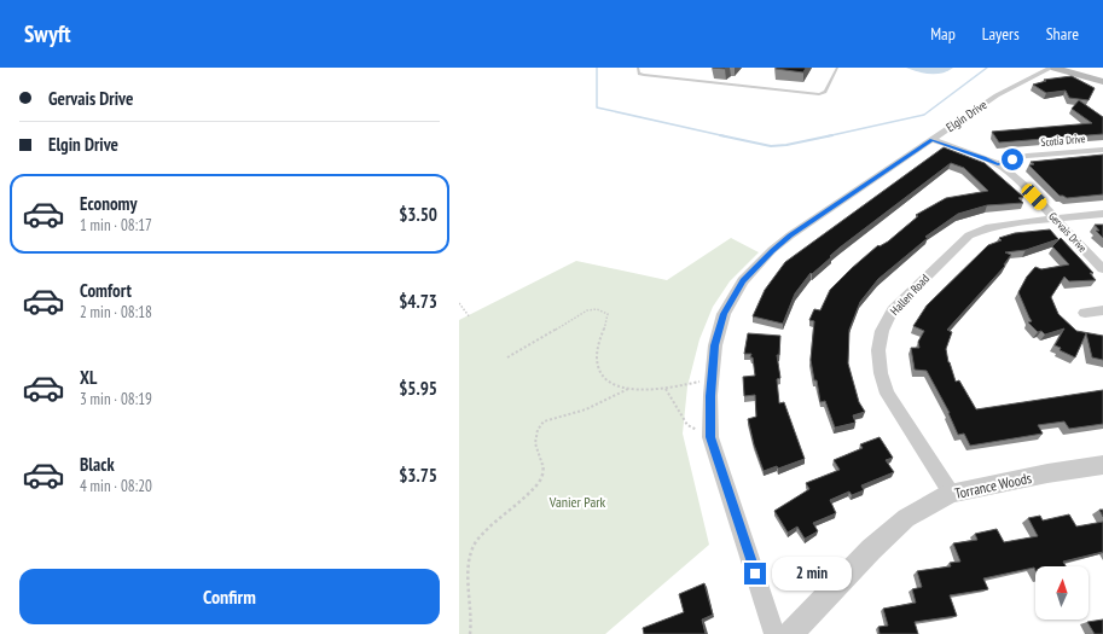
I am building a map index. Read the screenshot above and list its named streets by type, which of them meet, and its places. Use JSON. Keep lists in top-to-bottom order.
{
  "streets": {
    "street": [
      "Elgin Drive",
      "Scotia Drive",
      "Gervais Drive",
      "Hallen Road",
      "Torrance Woods"
    ]
  },
  "crossings": [
    ["Elgin Drive", "Gervais Drive"],
    ["Scotia Drive", "Gervais Drive"],
    ["Gervais Drive", "Hallen Road"],
    ["Hallen Road", "Torrance Woods"]
  ],
  "parks": ["Vanier Park"],
  "north": "top",
  "page": {
    "header": "Swyft",
    "nav": ["Map", "Layers", "Share"],
    "banner": ["Gervais Drive", "Elgin Drive"],
    "list": [
      {
        "name": "Economy",
        "note": "1 min · 08:17",
        "value": "$3.50"
      },
      {
        "name": "Comfort",
        "note": "2 min · 08:18",
        "value": "$4.73"
      },
      {
        "name": "XL",
        "note": "3 min · 08:19",
        "value": "$5.95"
      },
      {
        "name": "Black",
        "note": "4 min · 08:20",
        "value": "$3.75"
      }
    ],
    "bubble": "2 min",
    "buttons": "Confirm"
  }
}
